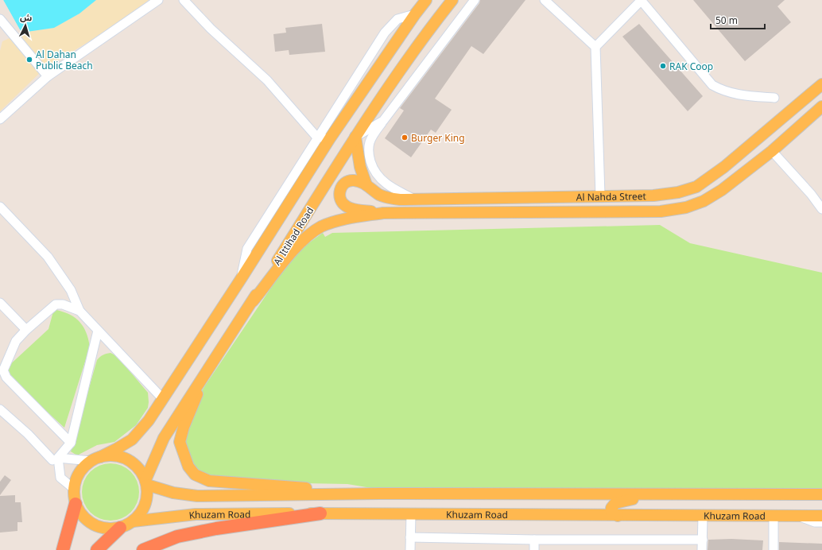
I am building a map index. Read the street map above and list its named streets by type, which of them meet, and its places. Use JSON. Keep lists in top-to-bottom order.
{
  "streets": {
    "main road": ["Al Nahda Street", "Al Ittihad Road", "Khuzam Road"]
  },
  "crossings": [
    ["Al Ittihad Road", "Khuzam Road"]
  ],
  "places": ["Al Dahan Public Beach", "RAK Coop", "Burger King"],
  "scale_bar": "50 m",
  "north": "top"
}
